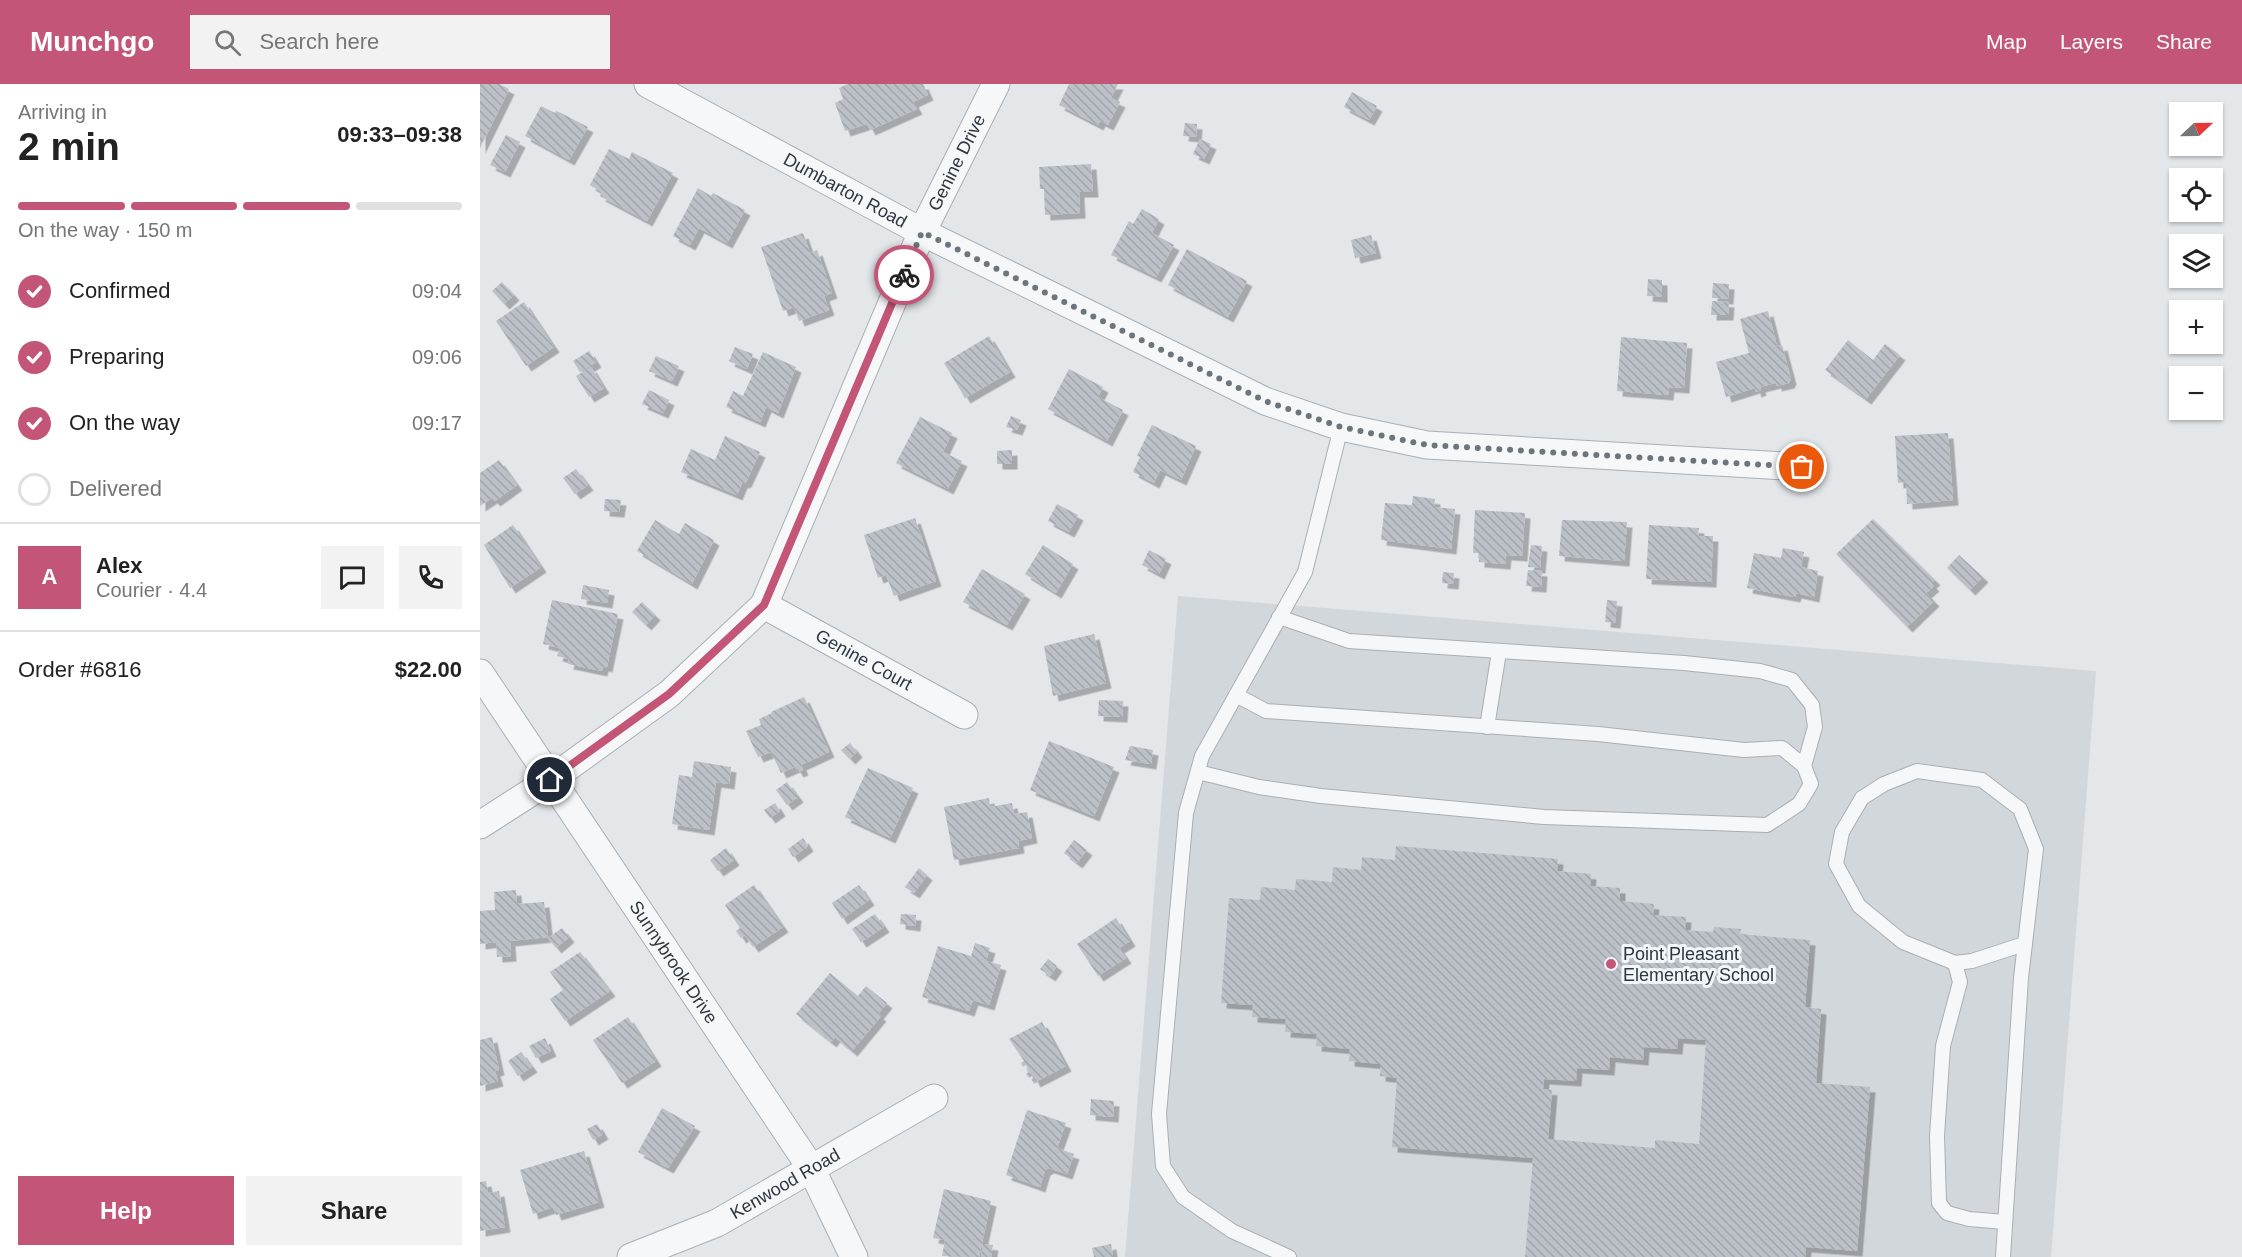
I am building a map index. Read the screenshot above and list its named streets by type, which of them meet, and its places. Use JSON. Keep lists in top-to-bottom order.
{
  "streets": {
    "street": [
      "Genine Drive",
      "Dumbarton Road",
      "Genine Court",
      "Sunnybrook Drive",
      "Kenwood Road"
    ]
  },
  "crossings": [
    ["Genine Drive", "Dumbarton Road"],
    ["Genine Drive", "Genine Court"],
    ["Genine Drive", "Sunnybrook Drive"],
    ["Sunnybrook Drive", "Kenwood Road"]
  ],
  "places": ["Point Pleasant Elementary School"],
  "north": "right",
  "page": {
    "header": "Munchgo",
    "search": "Search here",
    "nav": ["Map", "Layers", "Share"],
    "heading": ["2 min", "Arriving in", "09:33–09:38"],
    "panel": [
      "Alex",
      "Courier · 4.4",
      "Order #6816",
      "$22.00"
    ],
    "map_buttons": ["+", "−"],
    "bar": "On the way · 150 m",
    "list": [
      ["Confirmed", "09:04"],
      ["Preparing", "09:06"],
      ["On the way", "09:17"],
      "Delivered"
    ],
    "round": "A",
    "buttons": ["Help", "Share"]
  }
}
